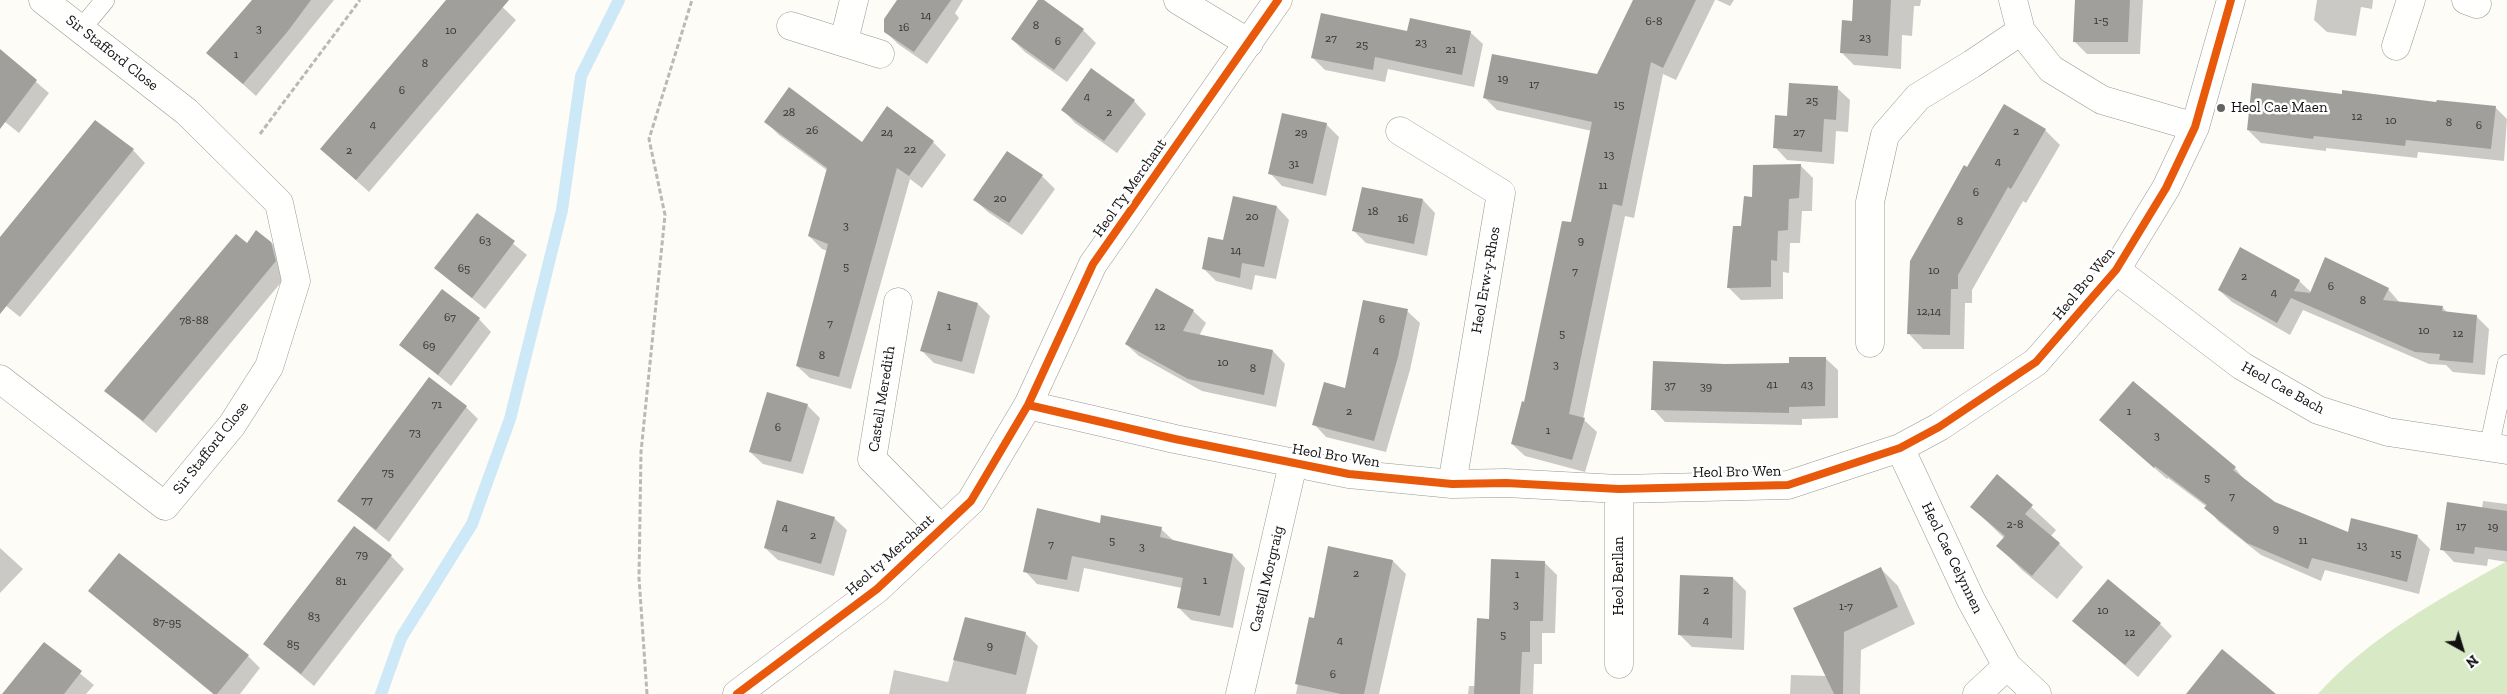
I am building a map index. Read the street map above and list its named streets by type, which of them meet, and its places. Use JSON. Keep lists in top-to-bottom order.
{
  "streets": {
    "street": [
      "Sir Stafford Close",
      "Heol Ty Merchant",
      "Heol Erw-y-Rhos",
      "Heol Bro Wen",
      "Heol Cae Bach",
      "Castell Meredith",
      "Heol ty Merchant",
      "Heol Cae Celynnen",
      "Heol Berllan",
      "Castell Morgraig"
    ]
  },
  "crossings": [
    ["Heol Ty Merchant", "Heol Bro Wen"],
    ["Heol Ty Merchant", "Heol ty Merchant"],
    ["Heol Erw-y-Rhos", "Heol Bro Wen"],
    ["Heol Bro Wen", "Heol Cae Bach"],
    ["Heol Bro Wen", "Heol ty Merchant"],
    ["Heol Bro Wen", "Heol Cae Celynnen"],
    ["Heol Bro Wen", "Heol Berllan"],
    ["Heol Bro Wen", "Castell Morgraig"],
    ["Castell Meredith", "Heol ty Merchant"]
  ],
  "places": ["Heol Cae Maen"],
  "house_numbers": [
    "14",
    "1-5",
    "6-8",
    "8",
    "16",
    "3",
    "10",
    "23",
    "27",
    "6",
    "23",
    "25",
    "21",
    "1",
    "8",
    "19",
    "17",
    "6",
    "4",
    "25",
    "15",
    "28",
    "2",
    "12",
    "10",
    "8",
    "4",
    "6",
    "26",
    "2",
    "24",
    "29",
    "27",
    "22",
    "2",
    "13",
    "4",
    "31",
    "11",
    "6",
    "20",
    "18",
    "20",
    "16",
    "8",
    "3",
    "63",
    "9",
    "14",
    "5",
    "65",
    "10",
    "7",
    "2",
    "6",
    "4",
    "8",
    "12,14",
    "67",
    "6",
    "78-88",
    "7",
    "1",
    "12",
    "10",
    "5",
    "12",
    "69",
    "4",
    "8",
    "10",
    "3",
    "8",
    "41",
    "43",
    "37",
    "39",
    "71",
    "2",
    "1",
    "6",
    "1",
    "73",
    "3",
    "75",
    "5",
    "7",
    "77",
    "2-8",
    "17",
    "19",
    "4",
    "9",
    "2",
    "5",
    "11",
    "7",
    "13",
    "3",
    "15",
    "79",
    "2",
    "1",
    "1",
    "81",
    "2",
    "3",
    "1-7",
    "10",
    "83",
    "4",
    "87-95",
    "12",
    "5",
    "4",
    "85",
    "9",
    "6"
  ],
  "north": "bottom right"
}
